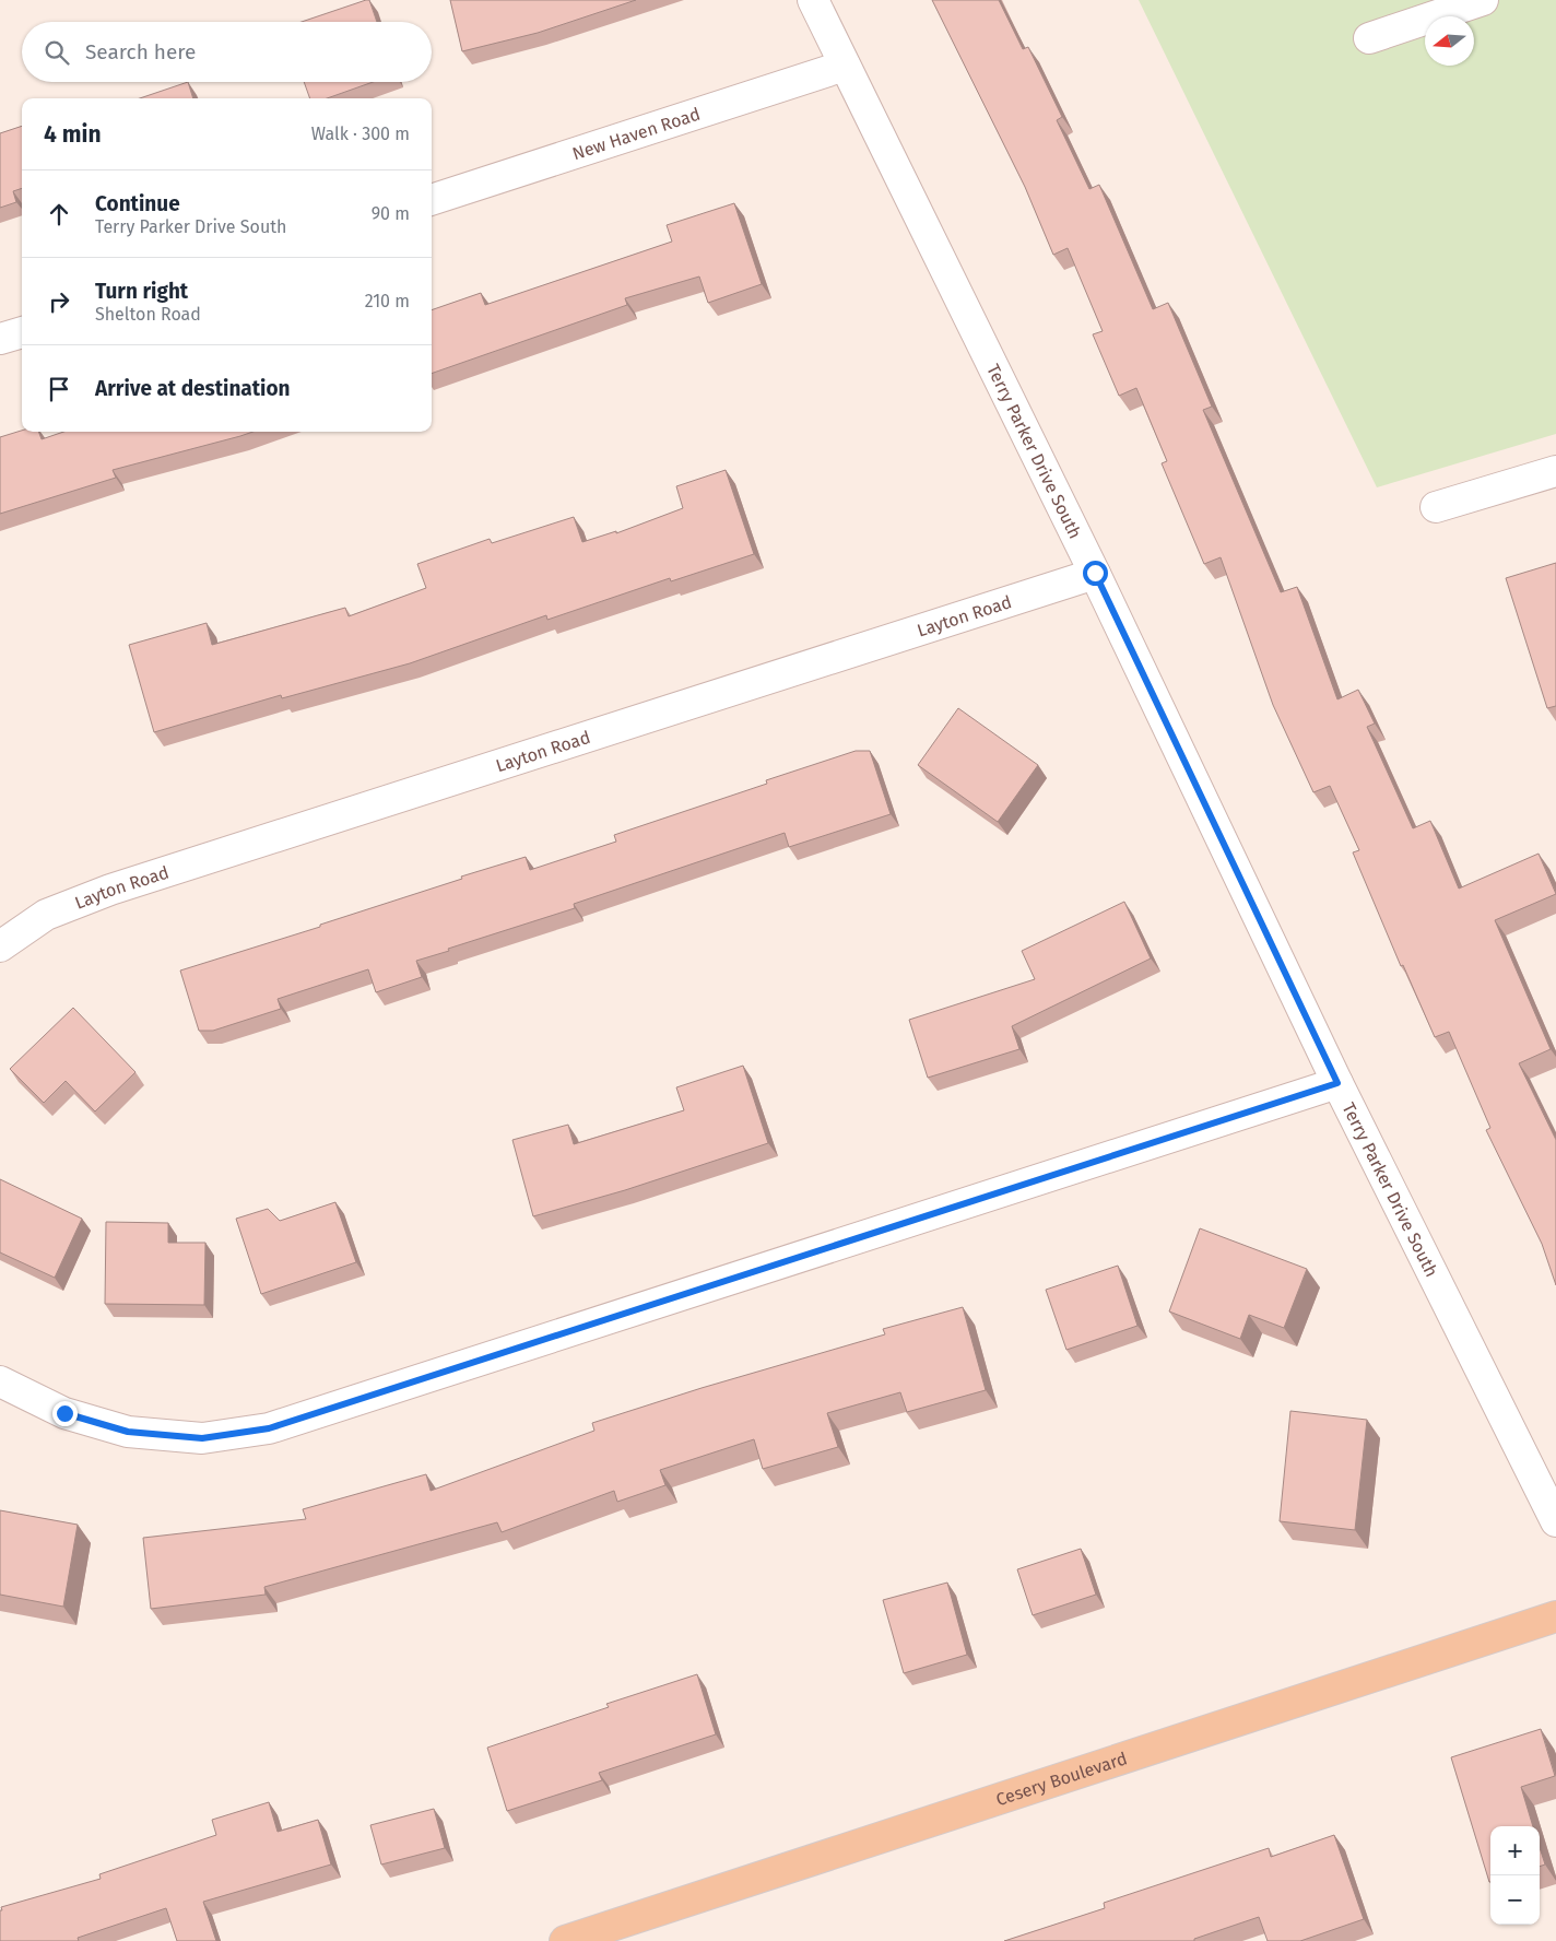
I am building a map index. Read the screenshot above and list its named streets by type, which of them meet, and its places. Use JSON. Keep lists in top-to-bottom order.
{
  "streets": {
    "main road": ["Cesery Boulevard"],
    "street": ["New Haven Road", "Terry Parker Drive South", "Layton Road"]
  },
  "crossings": [
    ["New Haven Road", "Terry Parker Drive South"],
    ["Terry Parker Drive South", "Layton Road"]
  ],
  "north": "left",
  "page": {
    "search": "Search here",
    "heading": ["4 min", "Walk · 300 m"],
    "list": [
      ["Continue", "Terry Parker Drive South", "90 m"],
      ["Turn right", "Shelton Road", "210 m"],
      "Arrive at destination"
    ],
    "map_buttons": ["+", "−"]
  }
}
